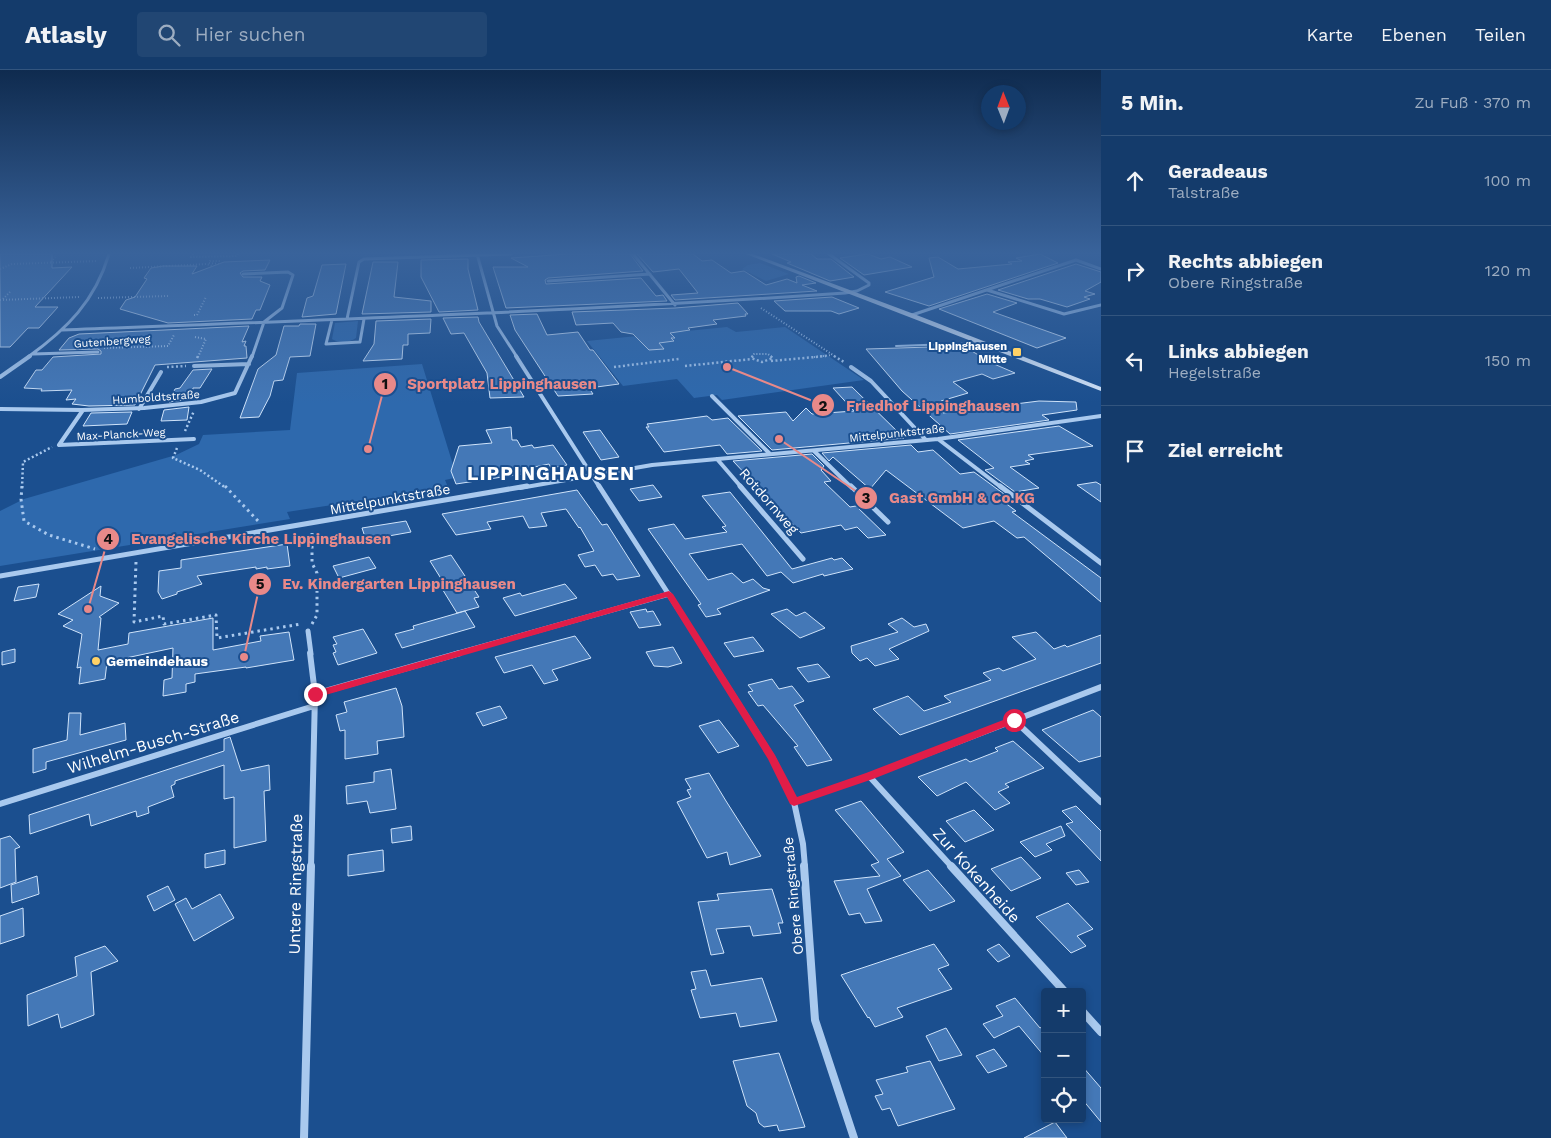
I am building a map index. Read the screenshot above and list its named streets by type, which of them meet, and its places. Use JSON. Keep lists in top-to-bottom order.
{
  "streets": {
    "street": [
      "Gutenbergweg",
      "Humboldtstraße",
      "Mittelpunktstraße",
      "Max-Planck-Weg",
      "Rotdornweg",
      "Wilhelm-Busch-Straße",
      "Zur Kokenheide",
      "Untere Ringstraße",
      "Obere Ringstraße"
    ]
  },
  "crossings": [
    ["Humboldtstraße", "Max-Planck-Weg"],
    ["Mittelpunktstraße", "Rotdornweg"],
    ["Mittelpunktstraße", "Obere Ringstraße"],
    ["Wilhelm-Busch-Straße", "Untere Ringstraße"]
  ],
  "districts": ["LIPPINGHAUSEN"],
  "places": {
    "transit": ["Lippinghausen Mitte"],
    "other": [
      "Friedhof Lippinghausen",
      "Gast GmbH & Co.KG",
      "Sportplatz Lippinghausen",
      "Evangelische Kirche Lippinghausen",
      "Ev. Kindergarten Lippinghausen",
      "Gemeindehaus"
    ]
  },
  "north": "top",
  "page": {
    "header": "Atlasly",
    "search": "Hier suchen",
    "nav": ["Karte", "Ebenen", "Teilen"],
    "heading": ["5 Min.", "Zu Fuß · 370 m"],
    "list": [
      ["Geradeaus", "Talstraße", "100 m"],
      ["Rechts abbiegen", "Obere Ringstraße", "120 m"],
      ["Links abbiegen", "Hegelstraße", "150 m"],
      "Ziel erreicht"
    ],
    "map_buttons": ["+", "−"]
  }
}
